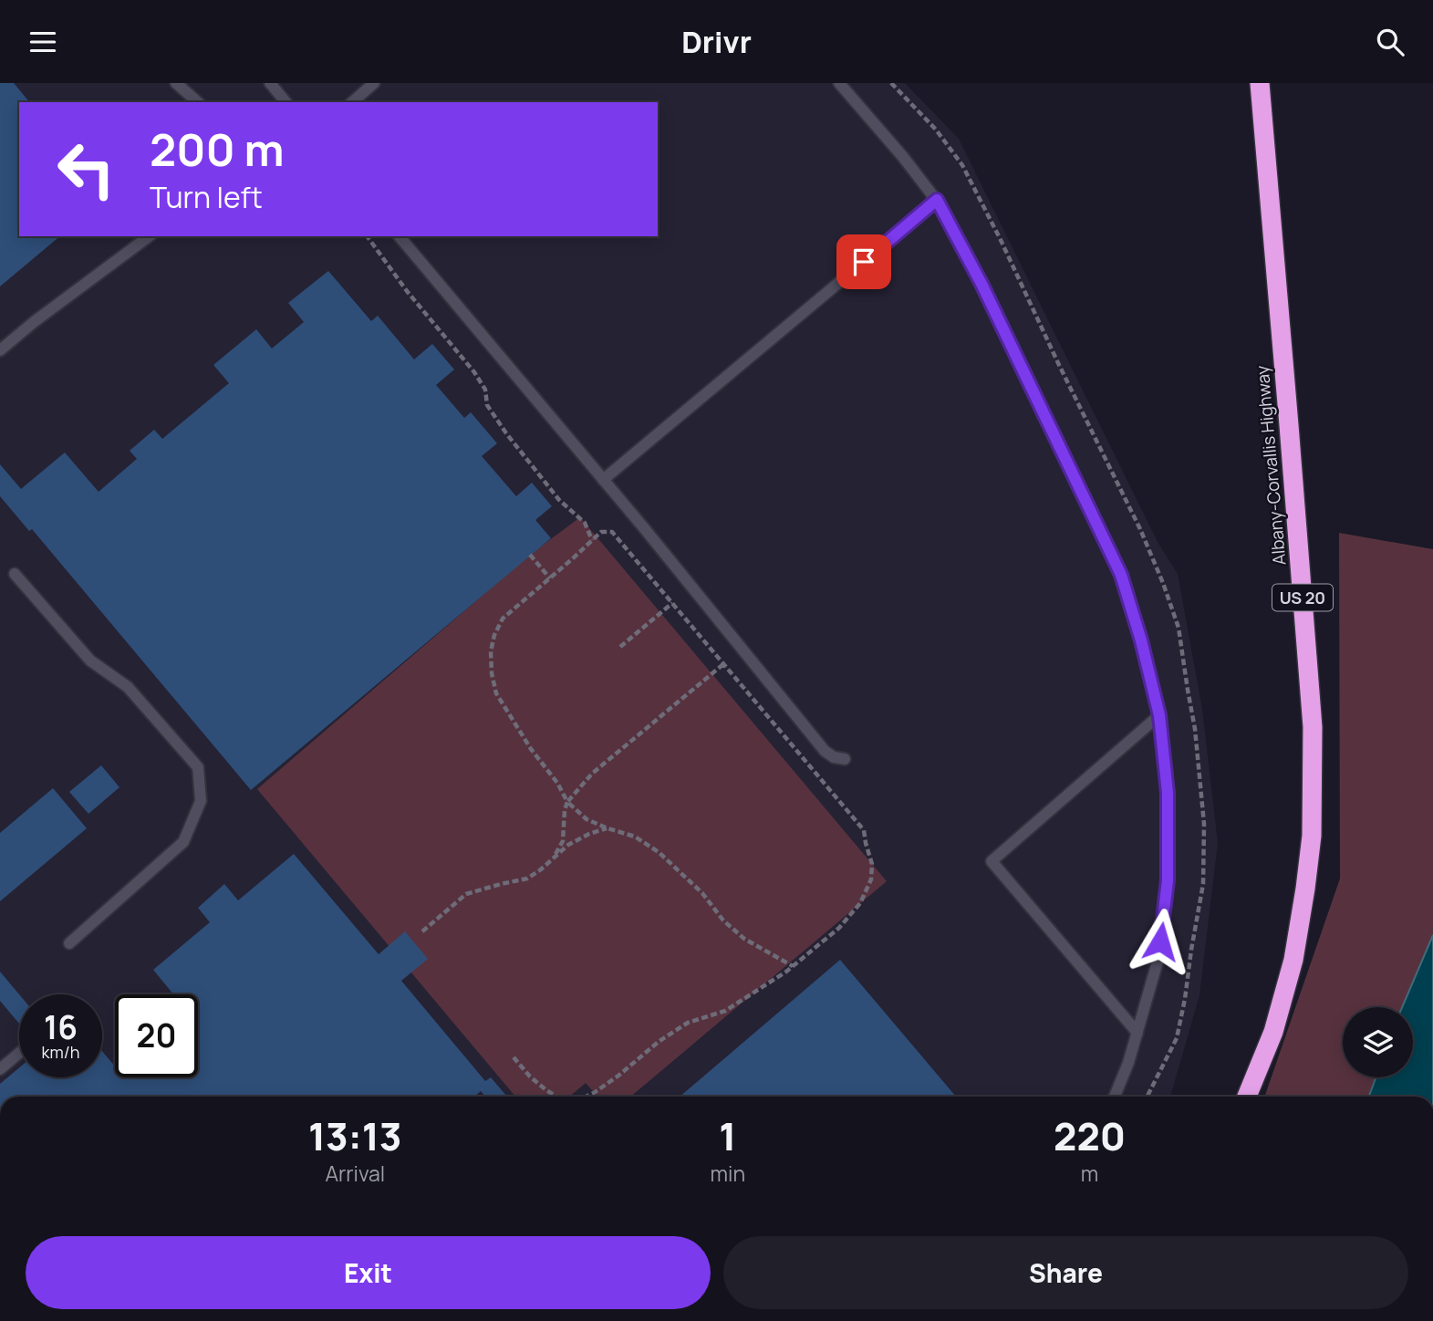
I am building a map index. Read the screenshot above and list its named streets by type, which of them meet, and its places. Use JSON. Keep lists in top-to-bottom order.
{
  "streets": {
    "highway": ["Albany-Corvallis Highway", "US 20"]
  },
  "page": {
    "header": "Drivr",
    "turn": ["200 m", "Turn left"],
    "speed": "16 km/h",
    "limit": "20",
    "eta": [
      "13:13",
      "Arrival",
      "1",
      "min",
      "220",
      "m"
    ],
    "buttons": ["Exit", "Share"]
  }
}
